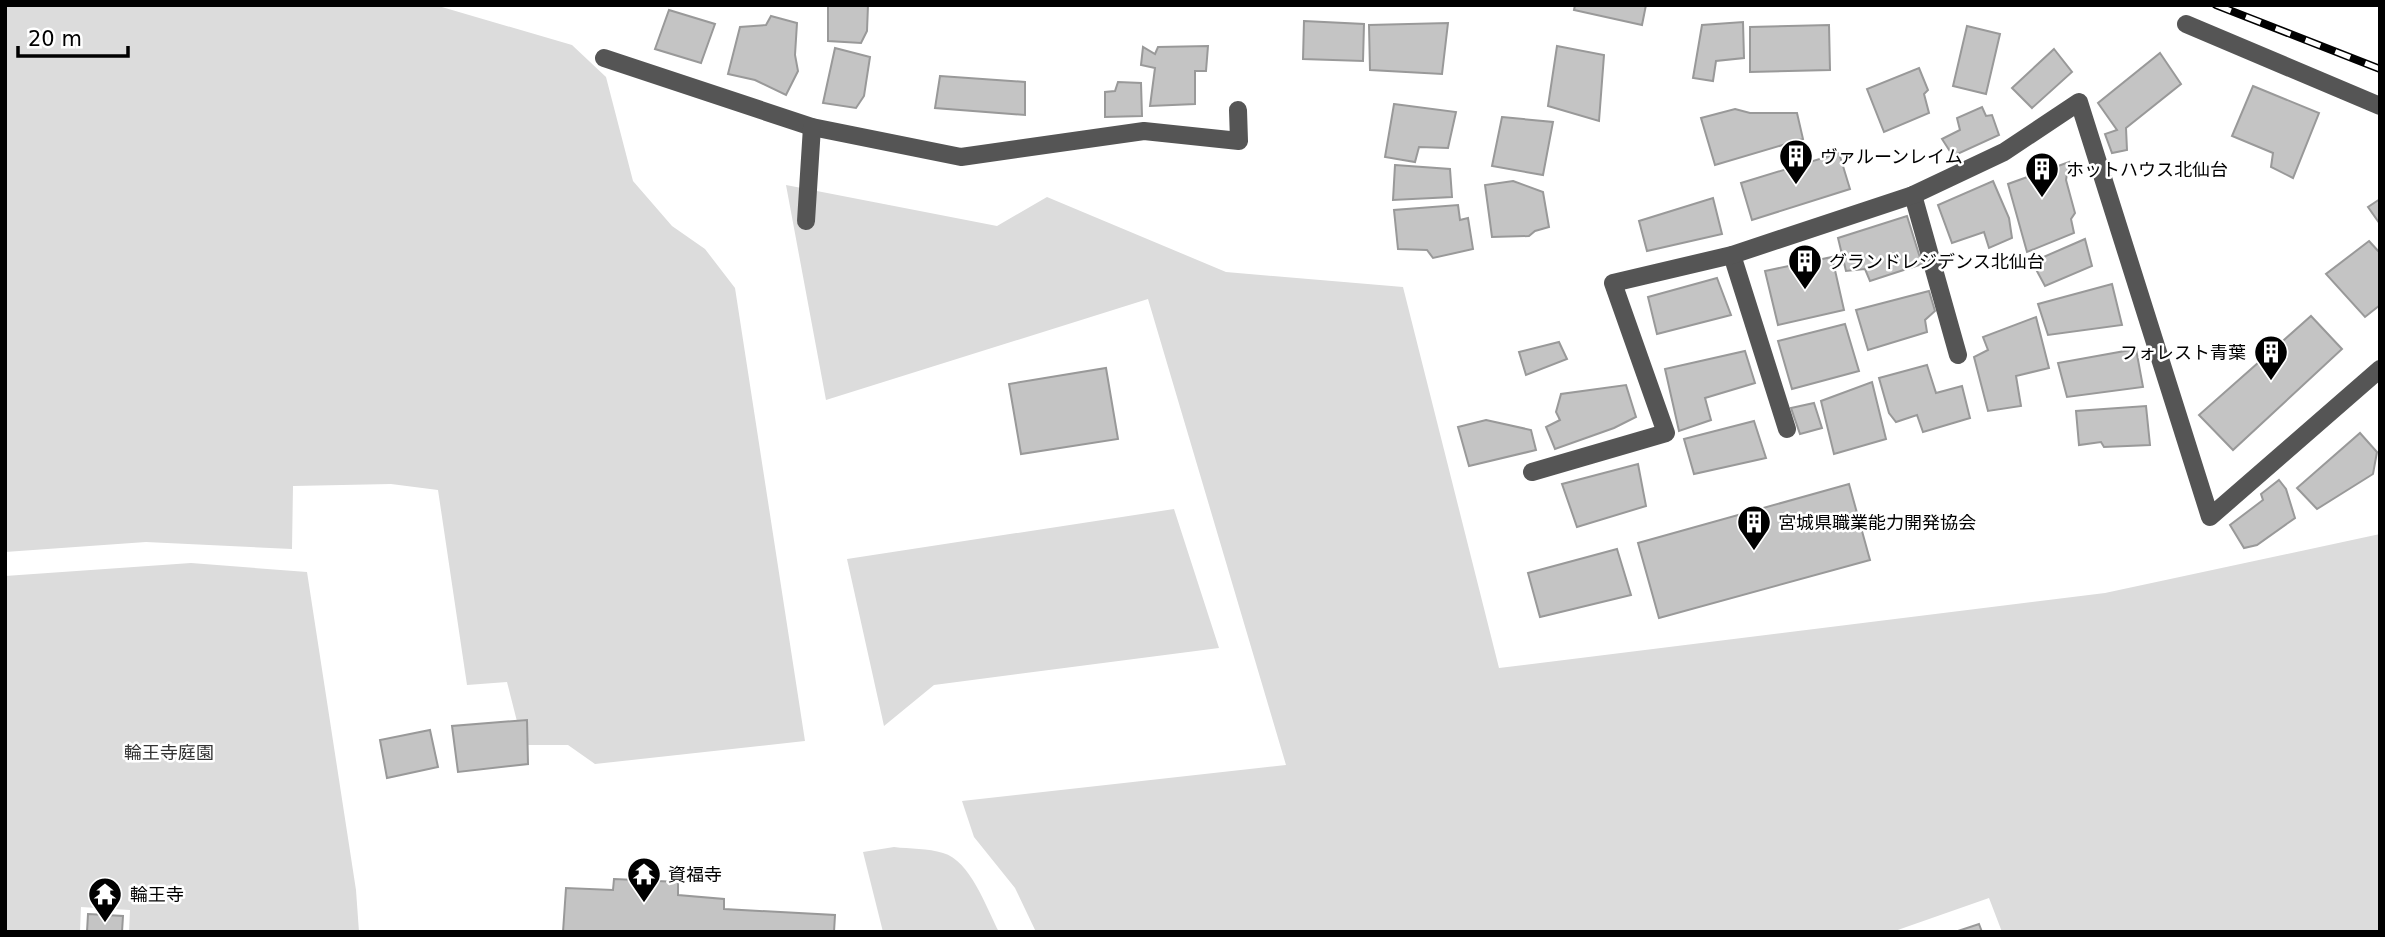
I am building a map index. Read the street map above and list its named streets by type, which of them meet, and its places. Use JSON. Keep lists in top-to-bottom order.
{
  "parks": ["輪王寺庭園"],
  "places": {
    "building": [
      "ヴァルーンレイム",
      "ホットハウス北仙台",
      "グランドレジデンス北仙台",
      "フォレスト青葉",
      "宮城県職業能力開発協会"
    ],
    "temple": ["資福寺", "輪王寺"]
  },
  "scale_bar": "20 m"
}
